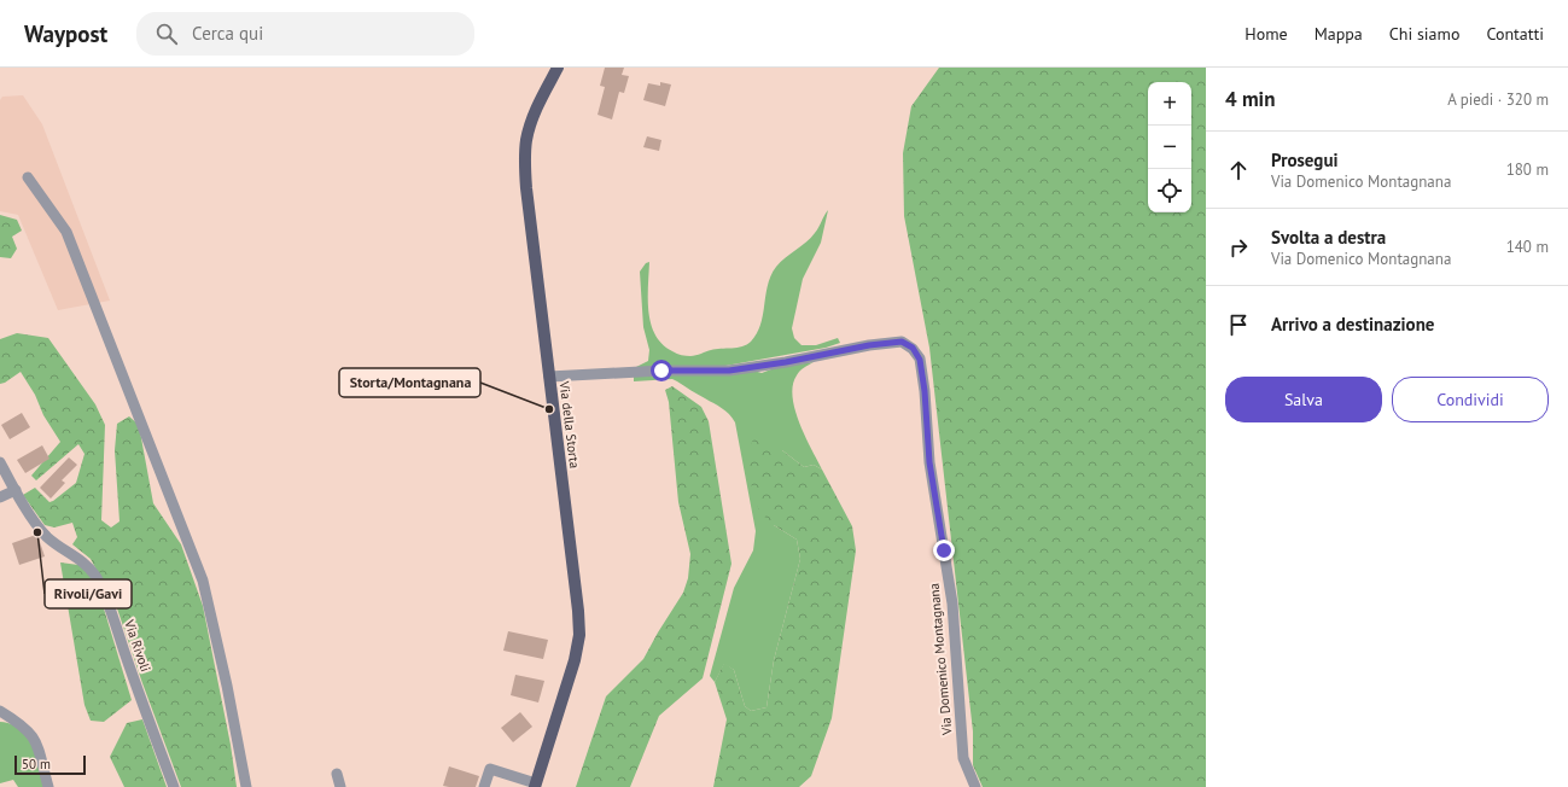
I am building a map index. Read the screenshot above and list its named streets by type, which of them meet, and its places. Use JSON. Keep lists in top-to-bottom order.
{
  "streets": {
    "main road": ["Via della Storta"],
    "street": ["Via Rivoli", "Via Domenico Montagnana"]
  },
  "crossings": [
    ["Via della Storta", "Via Domenico Montagnana"]
  ],
  "places": ["Storta/Montagnana", "Rivoli/Gavi"],
  "scale_bar": "50 m",
  "page": {
    "header": "Waypost",
    "search": "Cerca qui",
    "nav": [
      "Home",
      "Mappa",
      "Chi siamo",
      "Contatti"
    ],
    "heading": ["4 min", "A piedi · 320 m"],
    "map_buttons": ["+", "−"],
    "list": [
      ["Prosegui", "Via Domenico Montagnana", "180 m"],
      ["Svolta a destra", "Via Domenico Montagnana", "140 m"],
      "Arrivo a destinazione"
    ],
    "buttons": ["Salva", "Condividi"],
    "scale": "50 m"
  }
}
